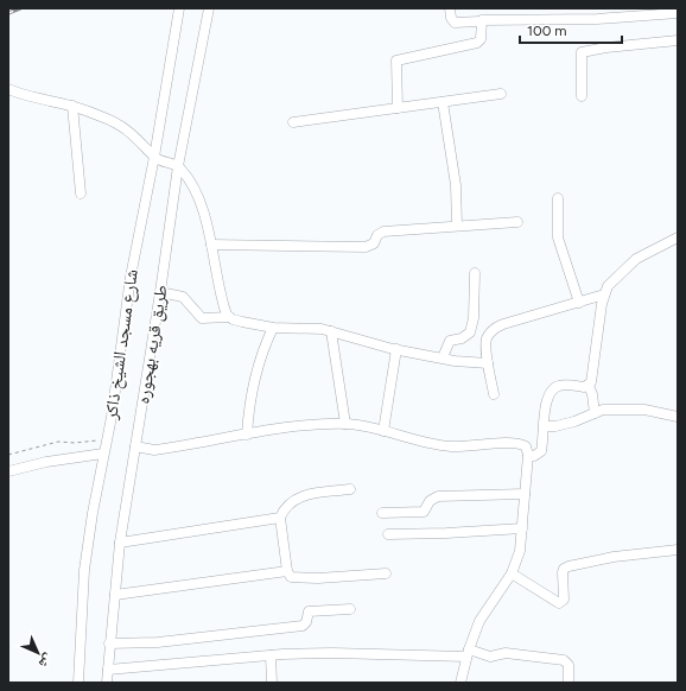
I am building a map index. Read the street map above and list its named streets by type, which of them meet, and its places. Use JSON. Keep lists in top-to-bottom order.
{
  "streets": {
    "street": ["شارع مسجد الشيخ ذاكر", "طريق قريه بهجوره"]
  },
  "scale_bar": "100 m",
  "north": "bottom right"
}
